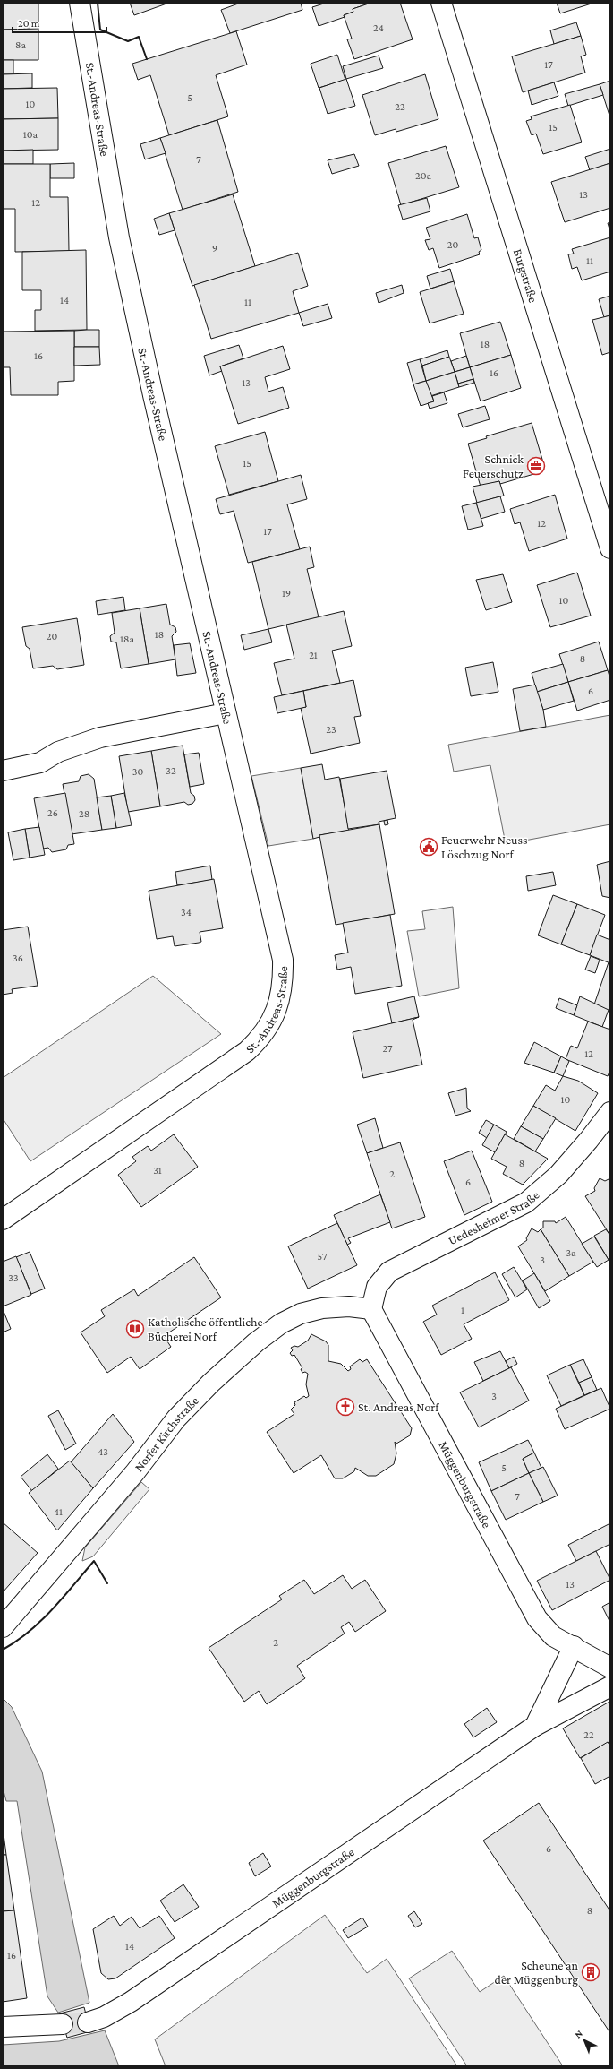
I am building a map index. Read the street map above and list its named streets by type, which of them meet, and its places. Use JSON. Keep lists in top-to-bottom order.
{
  "streets": {
    "street": [
      "St.-Andreas-Straße",
      "Burgstraße",
      "Uedesheimer Straße",
      "Norfer Kirchstraße",
      "Müggenburgstraße"
    ]
  },
  "crossings": [
    ["Uedesheimer Straße", "Norfer Kirchstraße"],
    ["Uedesheimer Straße", "Müggenburgstraße"],
    ["Norfer Kirchstraße", "Müggenburgstraße"]
  ],
  "places": {
    "office": ["Schnick Feuerschutz"],
    "public building": ["Feuerwehr Neuss Löschzug Norf"],
    "library": ["Katholische öffentliche Bücherei Norf"],
    "church": ["St. Andreas Norf"],
    "building": ["Scheune an der Müggenburg"]
  },
  "house_numbers": [
    "24",
    "8a",
    "17",
    "5",
    "10",
    "22",
    "15",
    "10a",
    "7",
    "20a",
    "13",
    "12",
    "20",
    "9",
    "11",
    "14",
    "11",
    "18",
    "16",
    "16",
    "13",
    "15",
    "12",
    "17",
    "19",
    "10",
    "18",
    "20",
    "18a",
    "21",
    "8",
    "6",
    "23",
    "32",
    "30",
    "26",
    "28",
    "34",
    "36",
    "27",
    "12",
    "10",
    "8",
    "31",
    "2",
    "6",
    "3a",
    "57",
    "3",
    "33",
    "1",
    "3",
    "43",
    "5",
    "7",
    "41",
    "13",
    "2",
    "22",
    "6",
    "8",
    "14",
    "16"
  ],
  "scale_bar": "20 m",
  "north": "top left"
}
